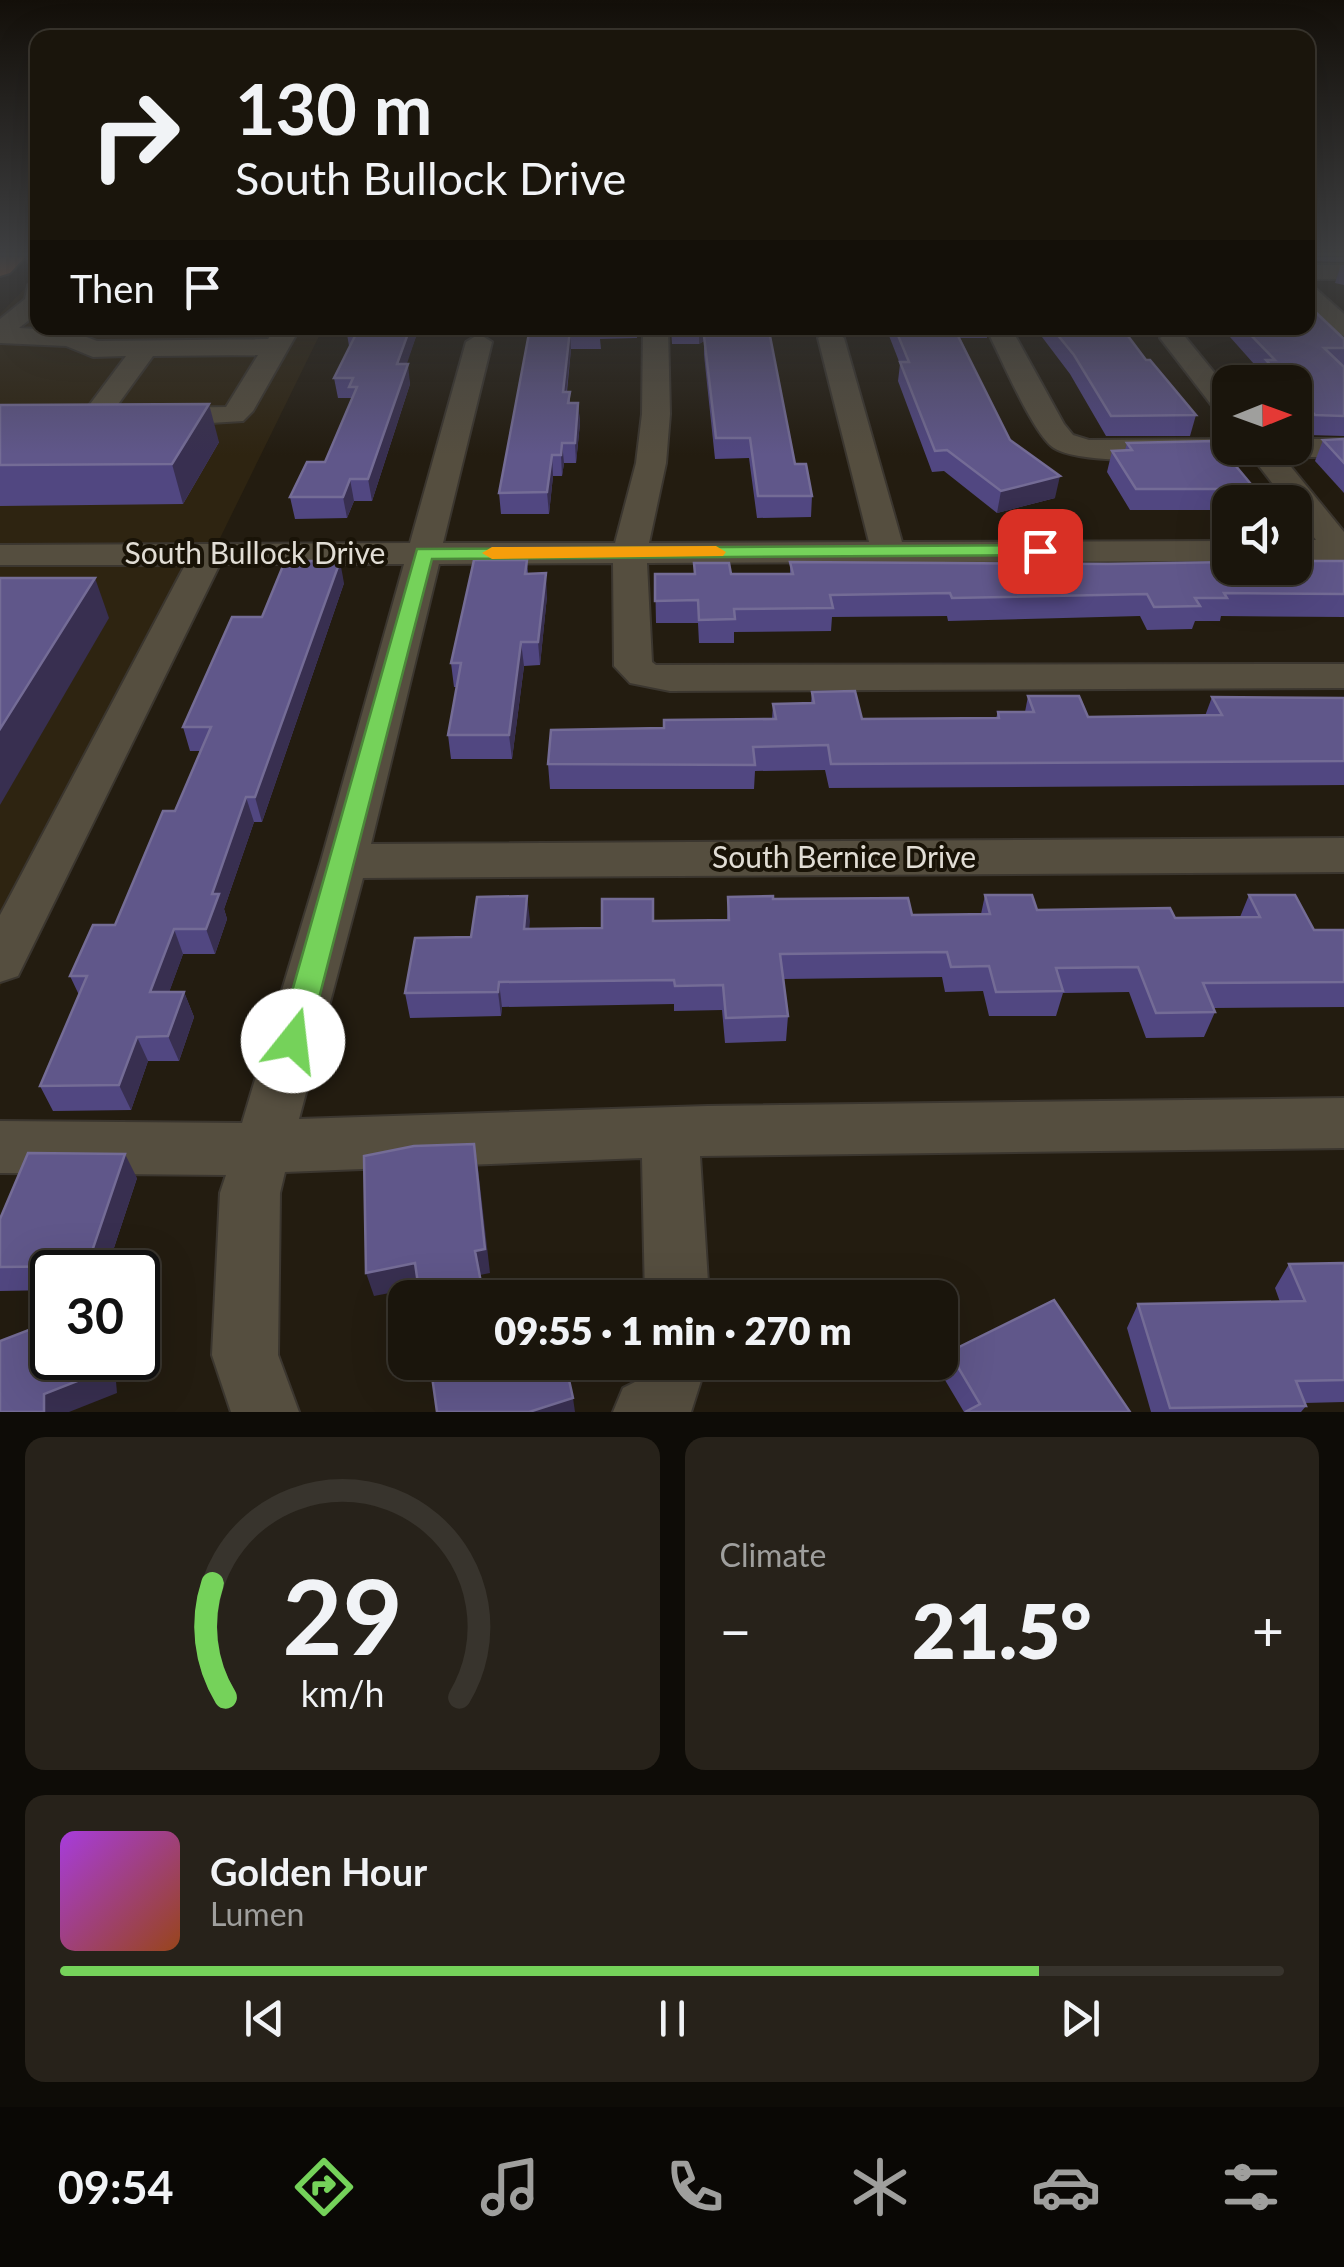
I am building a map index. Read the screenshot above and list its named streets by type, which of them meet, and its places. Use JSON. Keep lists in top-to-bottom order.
{
  "streets": {
    "street": ["South Bullock Drive", "South Bernice Drive"]
  },
  "north": "right",
  "page": {
    "turn": ["130 m", "South Bullock Drive"],
    "then": "Then",
    "limit": "30",
    "trip": "09:55 · 1 min · 270 m",
    "tile": "Climate",
    "heat": ["−", "21.5°", "+"],
    "song": ["Golden Hour", "Lumen"],
    "tabs": "09:54",
    "gauge": ["29", "km/h"]
  }
}
